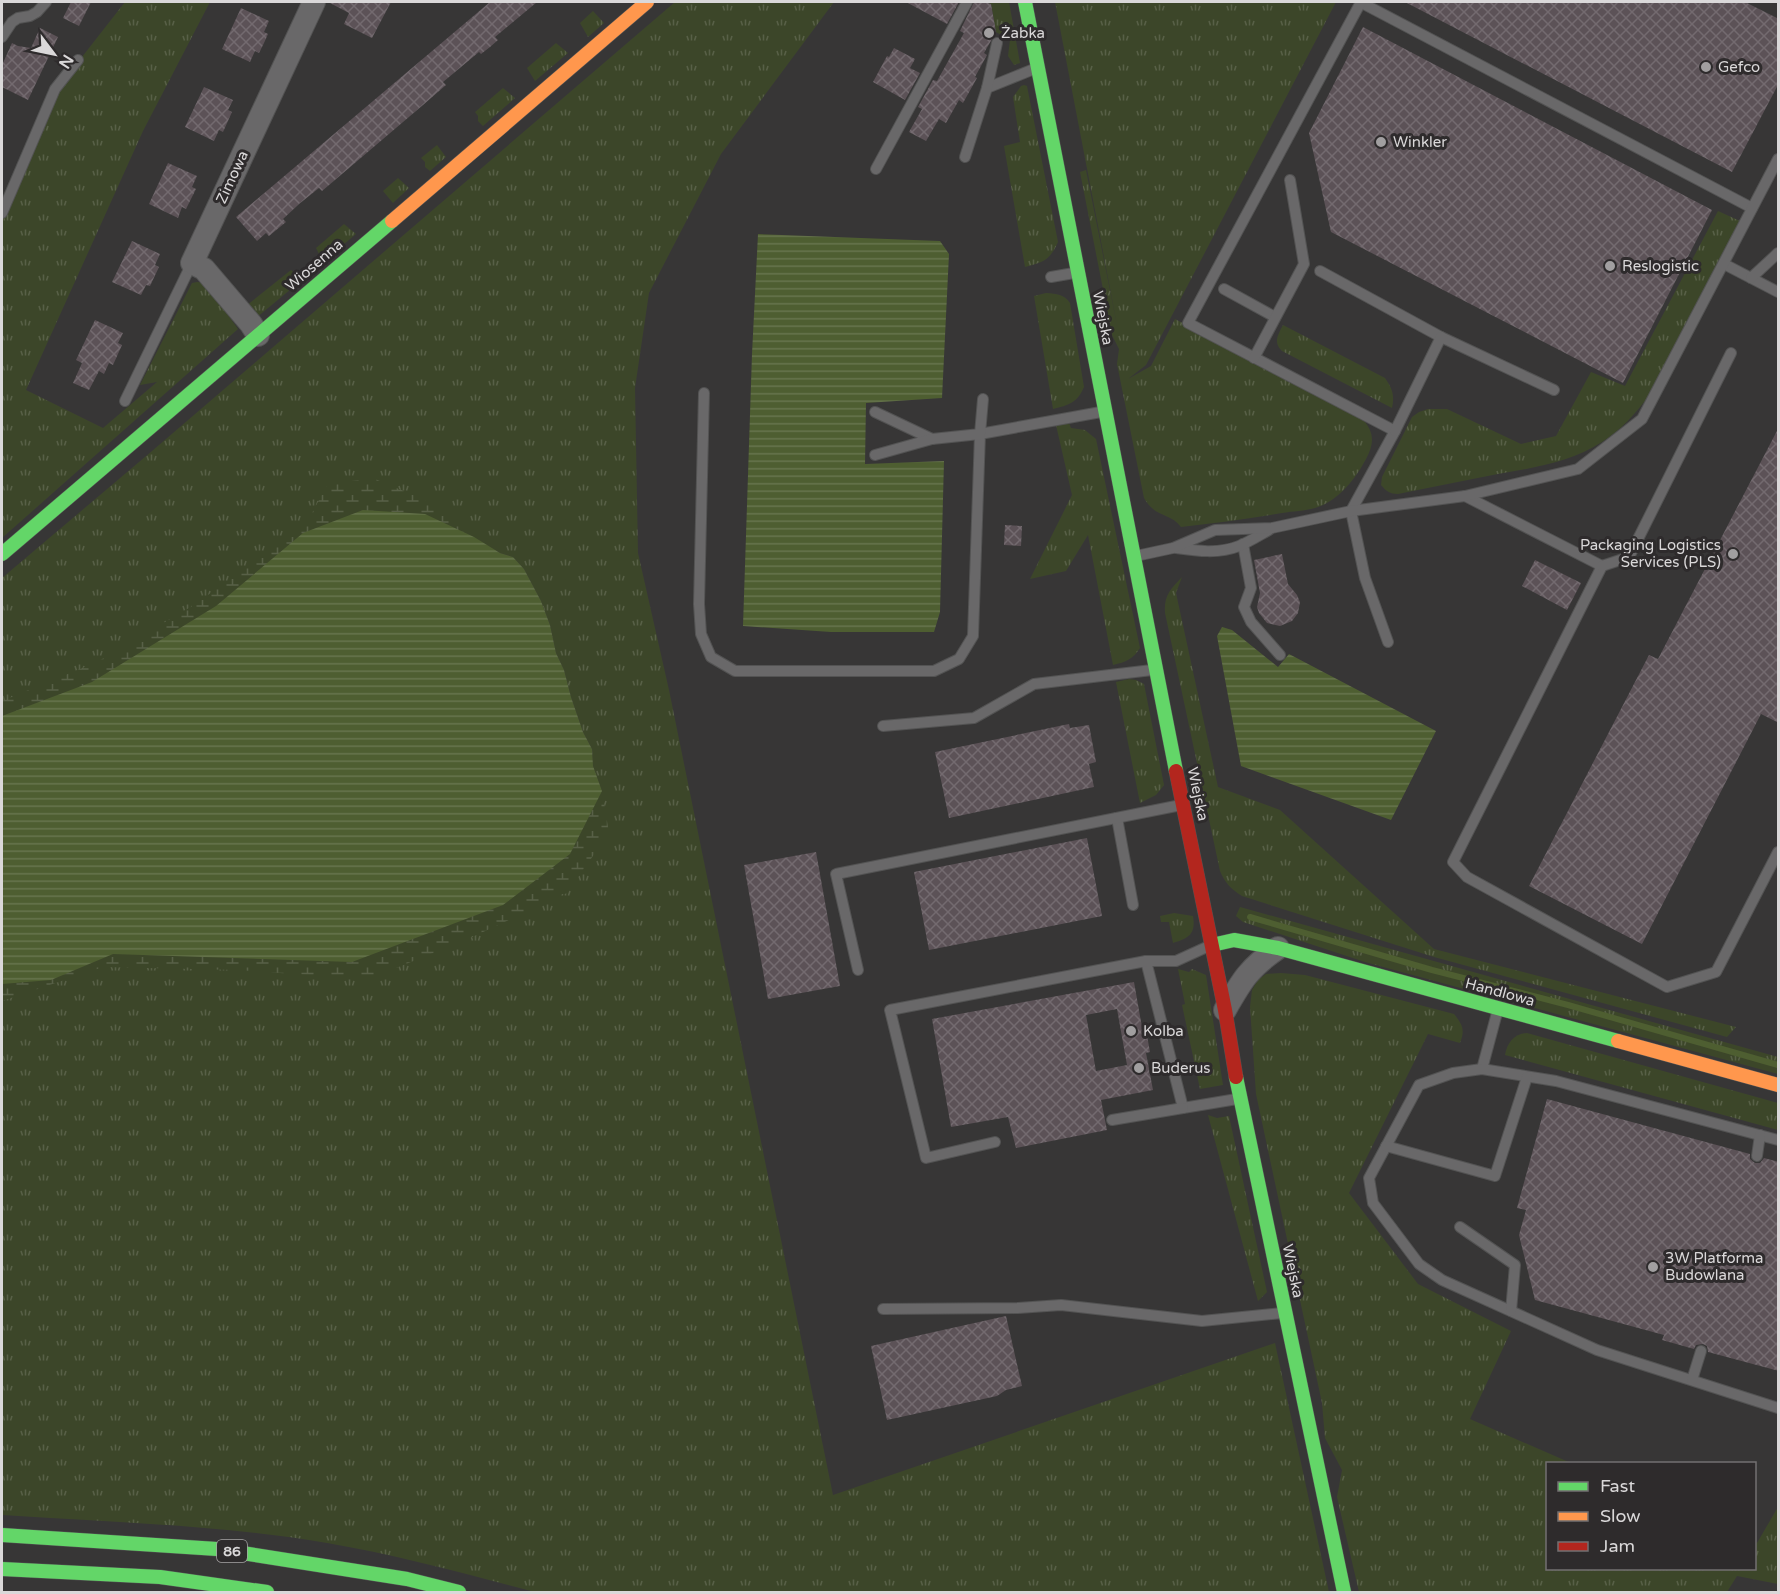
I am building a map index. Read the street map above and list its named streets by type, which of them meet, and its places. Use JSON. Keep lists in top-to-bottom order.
{
  "streets": {
    "street": [
      "Zimowa",
      "Wiosenna",
      "Wiejska",
      "Handlowa",
      "86"
    ]
  },
  "crossings": [
    ["Wiejska", "Handlowa"]
  ],
  "places": [
    "Żabka",
    "Gefco",
    "Winkler",
    "Reslogistic",
    "Packaging Logistics Services (PLS)",
    "Kolba",
    "Buderus",
    "3W Platforma Budowlana"
  ],
  "legend": ["Fast", "Slow", "Jam"],
  "north": "bottom right"
}
